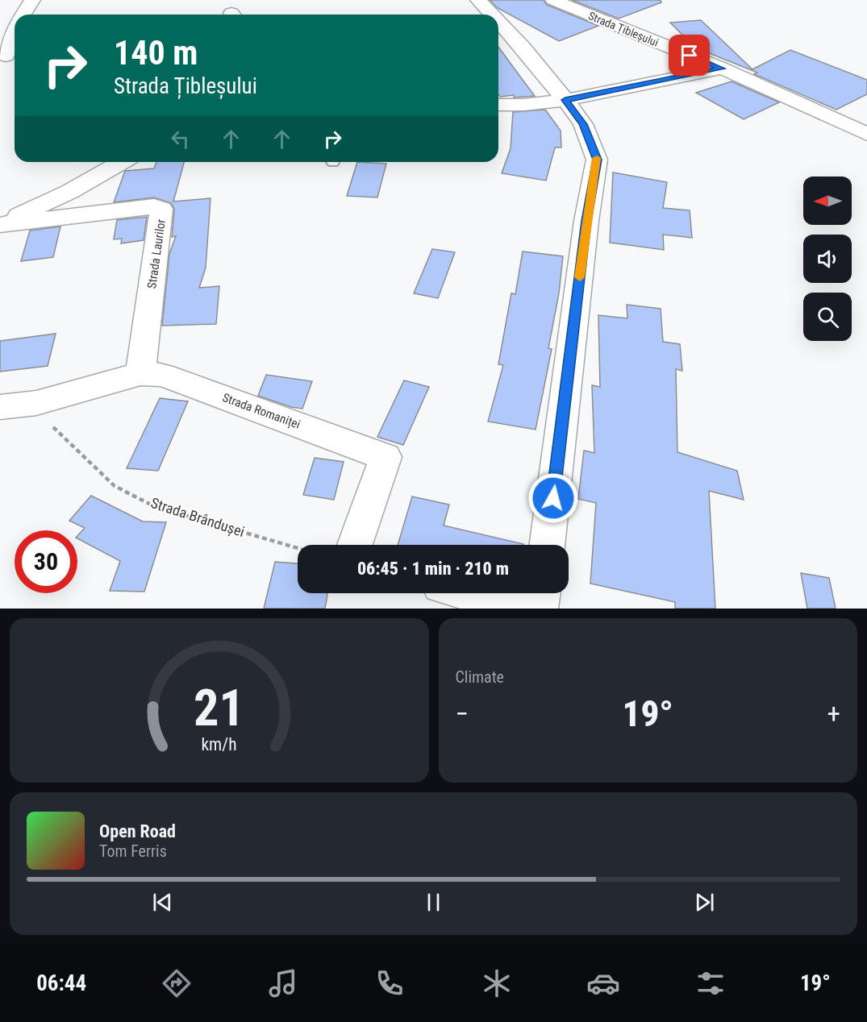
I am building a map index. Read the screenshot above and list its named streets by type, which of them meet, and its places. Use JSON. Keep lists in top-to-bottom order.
{
  "streets": {
    "street": ["Strada Țibleșului", "Strada Laurilor", "Strada Romaniței"],
    "path": ["Strada Brândușei"]
  },
  "crossings": [
    ["Strada Laurilor", "Strada Romaniței"],
    ["Strada Romaniței", "Strada Brândușei"]
  ],
  "north": "left",
  "page": {
    "turn": ["140 m", "Strada Țibleșului"],
    "limit": "30",
    "trip": "06:45 · 1 min · 210 m",
    "tile": "Climate",
    "heat": ["−", "19°", "+"],
    "song": ["Open Road", "Tom Ferris"],
    "tabs": ["06:44", "19°"],
    "gauge": ["21", "km/h"]
  }
}
